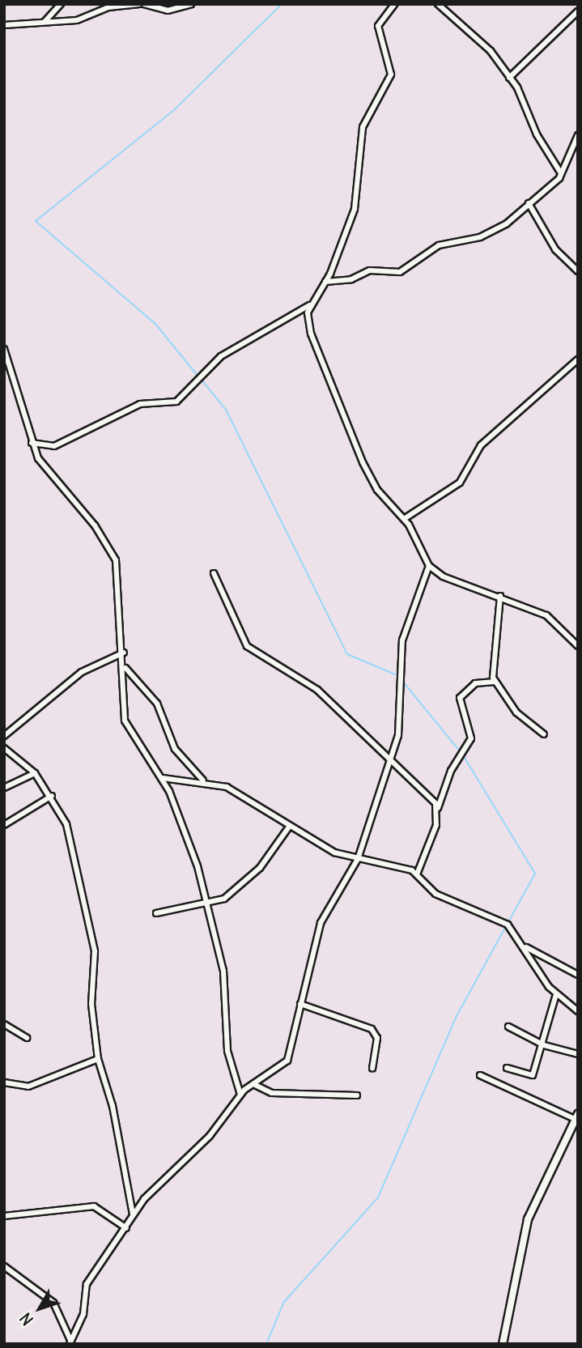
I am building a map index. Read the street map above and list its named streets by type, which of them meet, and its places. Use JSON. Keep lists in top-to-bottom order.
{
  "north": "bottom left"
}
